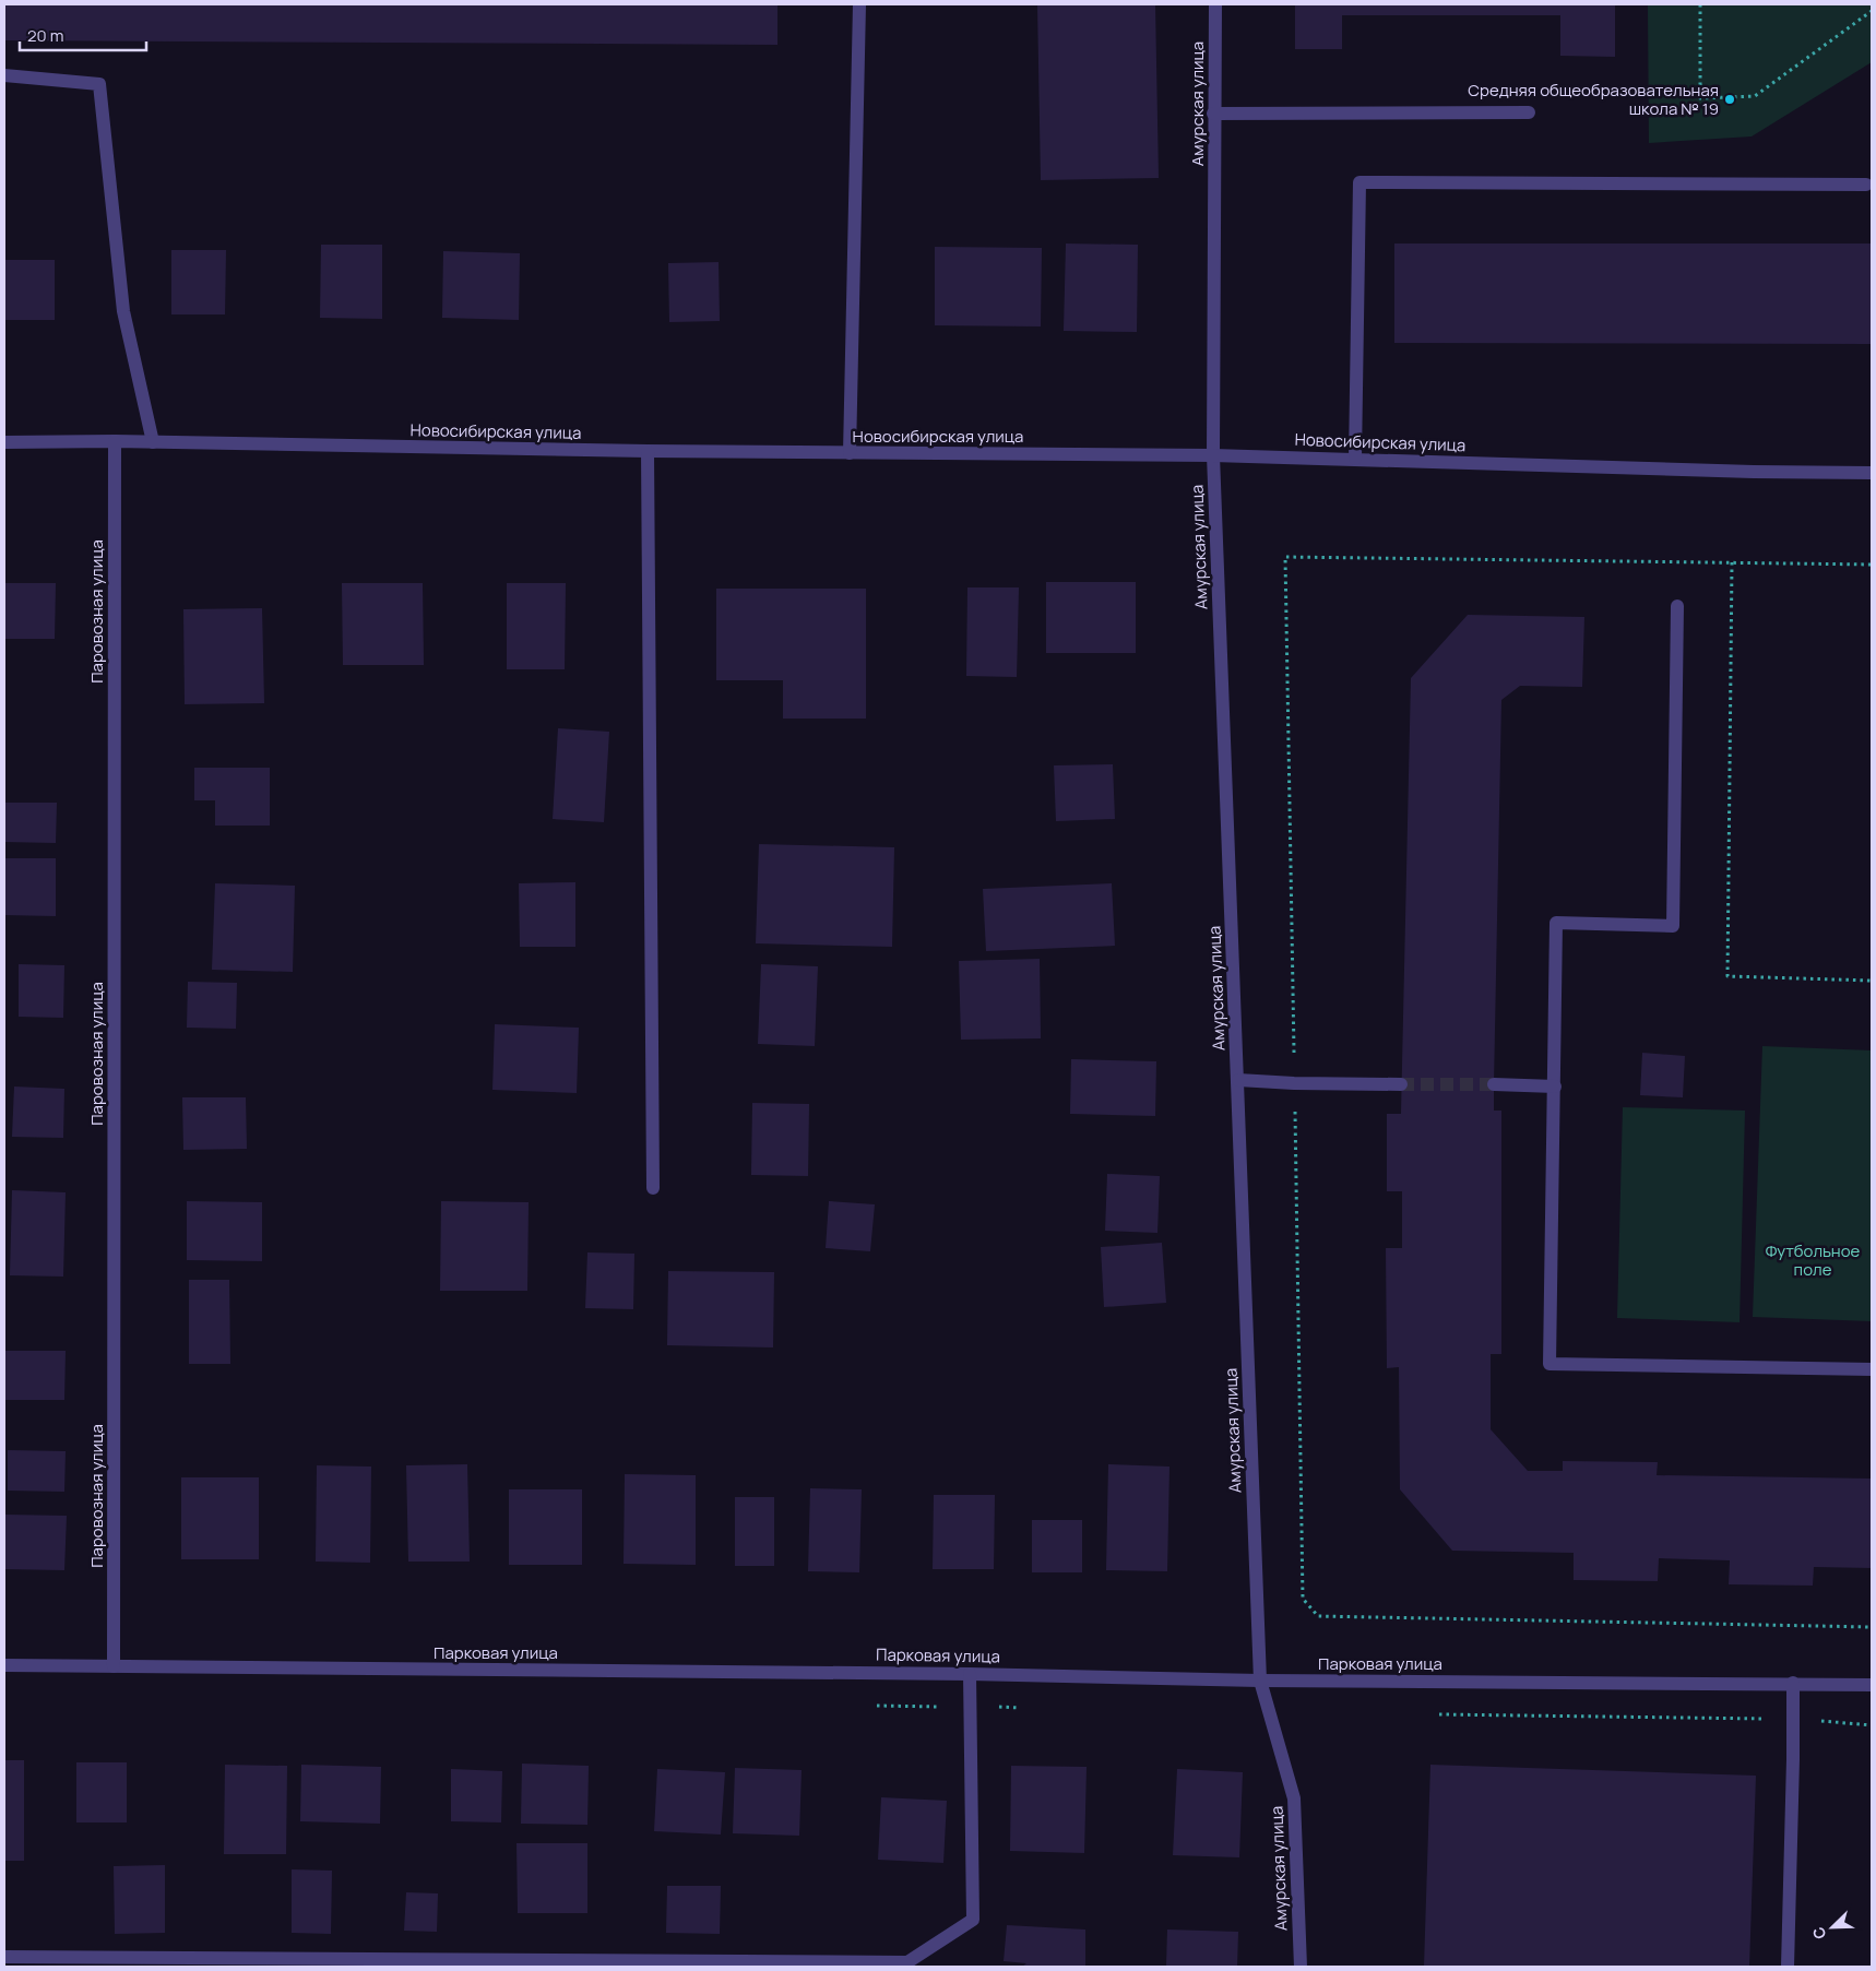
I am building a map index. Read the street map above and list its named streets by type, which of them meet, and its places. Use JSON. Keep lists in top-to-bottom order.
{
  "streets": {
    "street": [
      "Амурская улица",
      "Новосибирская улица",
      "Паровозная улица",
      "Парковая улица"
    ]
  },
  "crossings": [
    ["Амурская улица", "Новосибирская улица"],
    ["Амурская улица", "Парковая улица"],
    ["Новосибирская улица", "Паровозная улица"],
    ["Паровозная улица", "Парковая улица"]
  ],
  "parks": ["Футбольное поле"],
  "places": ["Средняя общеобразовательная школа № 19"],
  "scale_bar": "20 m",
  "north": "bottom left"
}
